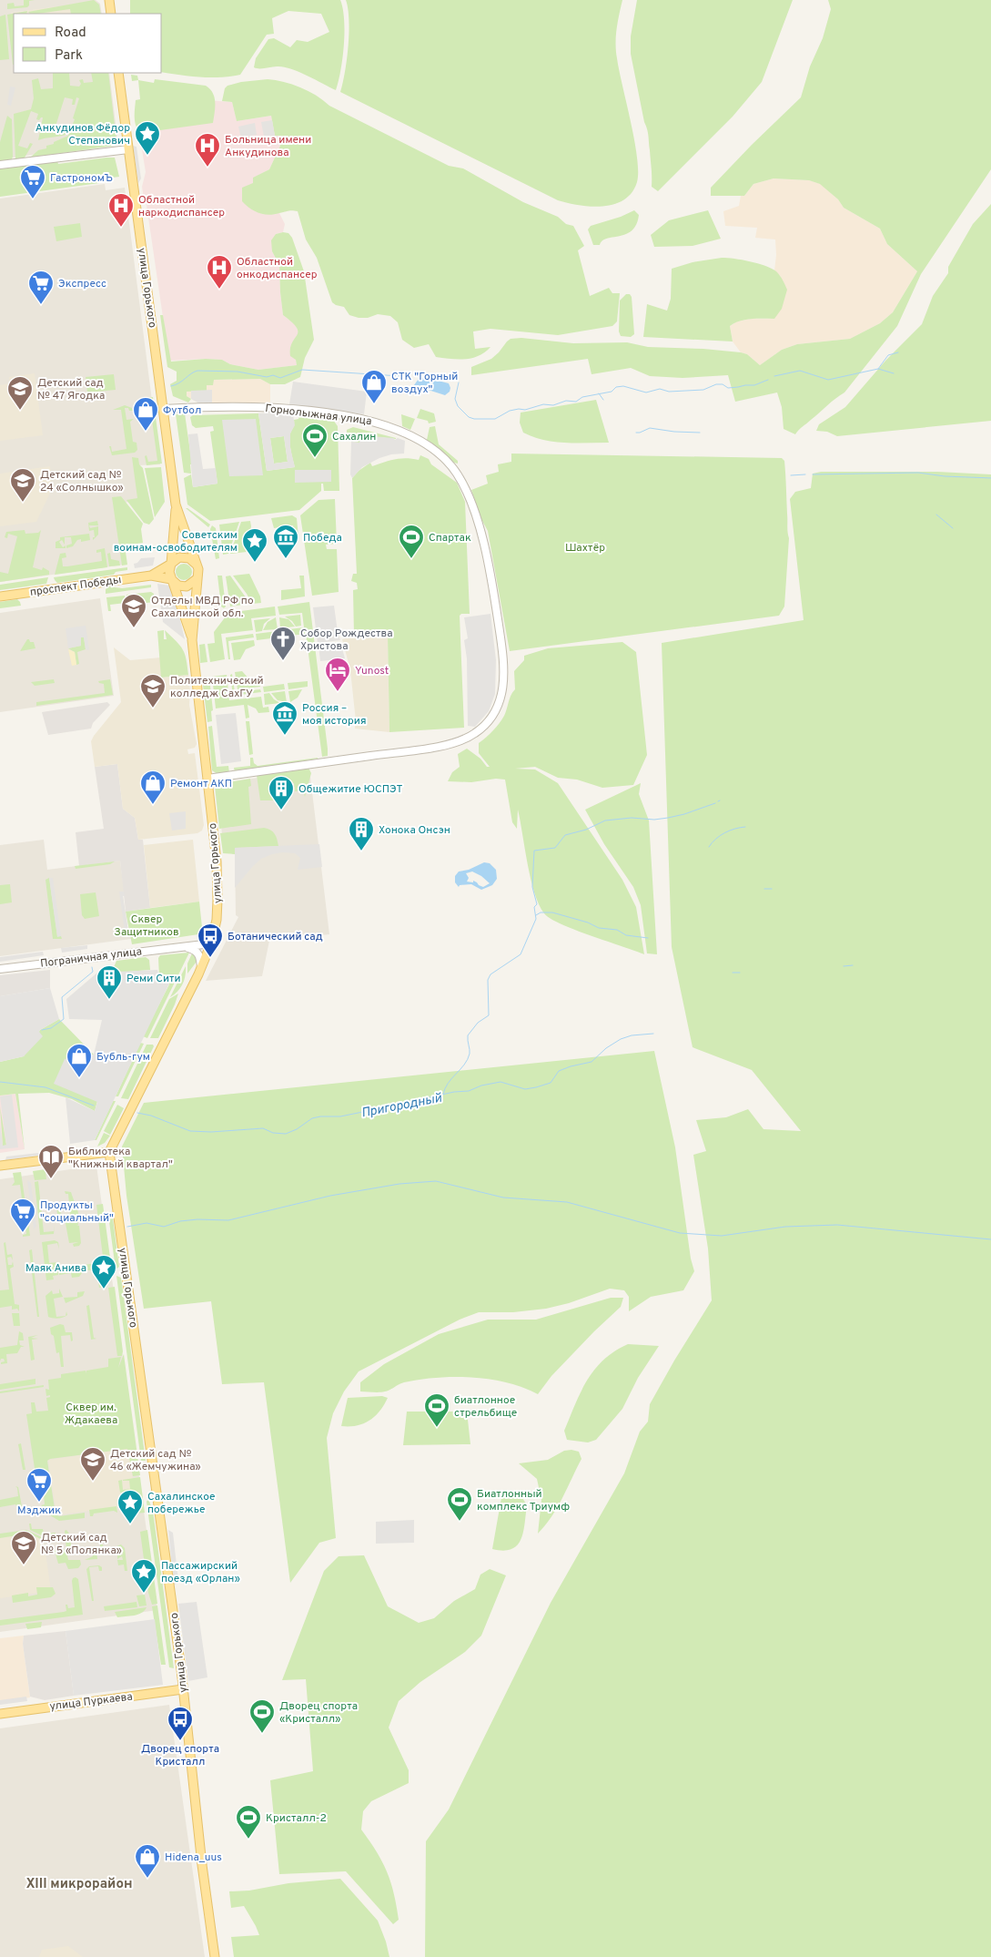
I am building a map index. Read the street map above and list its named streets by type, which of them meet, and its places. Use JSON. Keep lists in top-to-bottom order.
{
  "streets": {
    "main road": ["улица Горького", "проспект Победы", "улица Пуркаева"],
    "street": ["Горнолыжная улица", "Пограничная улица"]
  },
  "crossings": [
    ["улица Горького", "Горнолыжная улица"],
    ["улица Горького", "проспект Победы"],
    ["улица Горького", "Пограничная улица"],
    ["улица Горького", "улица Пуркаева"]
  ],
  "districts": ["XIII микрорайон"],
  "water": ["Пригородный"],
  "parks": ["Шахтёр", "Сквер Защитников", "Сквер им. Ждакаева"],
  "places": {
    "place": [
      "Анкудинов Фёдор Степанович",
      "Советским воинам-освободителям",
      "Маяк Анива",
      "Сахалинское побережье",
      "Пассажирский поезд «Орлан»"
    ],
    "hospital": ["Больница имени Анкудинова", "Областной наркодиспансер", "Областной онкодиспансер"],
    "supermarket": [
      "ГастрономЪ",
      "Экспресс",
      "Продукты \"социальный\"",
      "Мэджик"
    ],
    "shop": [
      "СТК \"Горный воздух\"",
      "Футбол",
      "Ремонт АКП",
      "Бубль-гум",
      "Hidena_uus"
    ],
    "school or university": [
      "Детский сад № 47 Ягодка",
      "Детский сад № 24 «Солнышко»",
      "Отделы МВД РФ по Сахалинской обл.",
      "Политехнический колледж СахГУ",
      "Детский сад № 46 «Жемчужина»",
      "Детский сад № 5 «Полянка»"
    ],
    "sports": [
      "Сахалин",
      "Спартак",
      "биатлонное стрельбище",
      "Биатлонный комплекс Триумф",
      "Дворец спорта «Кристалл»",
      "Кристалл-2"
    ],
    "museum": ["Победа", "Россия – моя история"],
    "church": ["Собор Рождества Христова"],
    "hotel": ["Yunost"],
    "building": ["Общежитие ЮСПЭТ", "Хонока Онсэн", "Реми Сити"],
    "bus stop": ["Ботанический сад", "Дворец спорта Кристалл"],
    "library": ["Библиотека \"Книжный квартал\""]
  },
  "legend": ["Road", "Park"]
}
